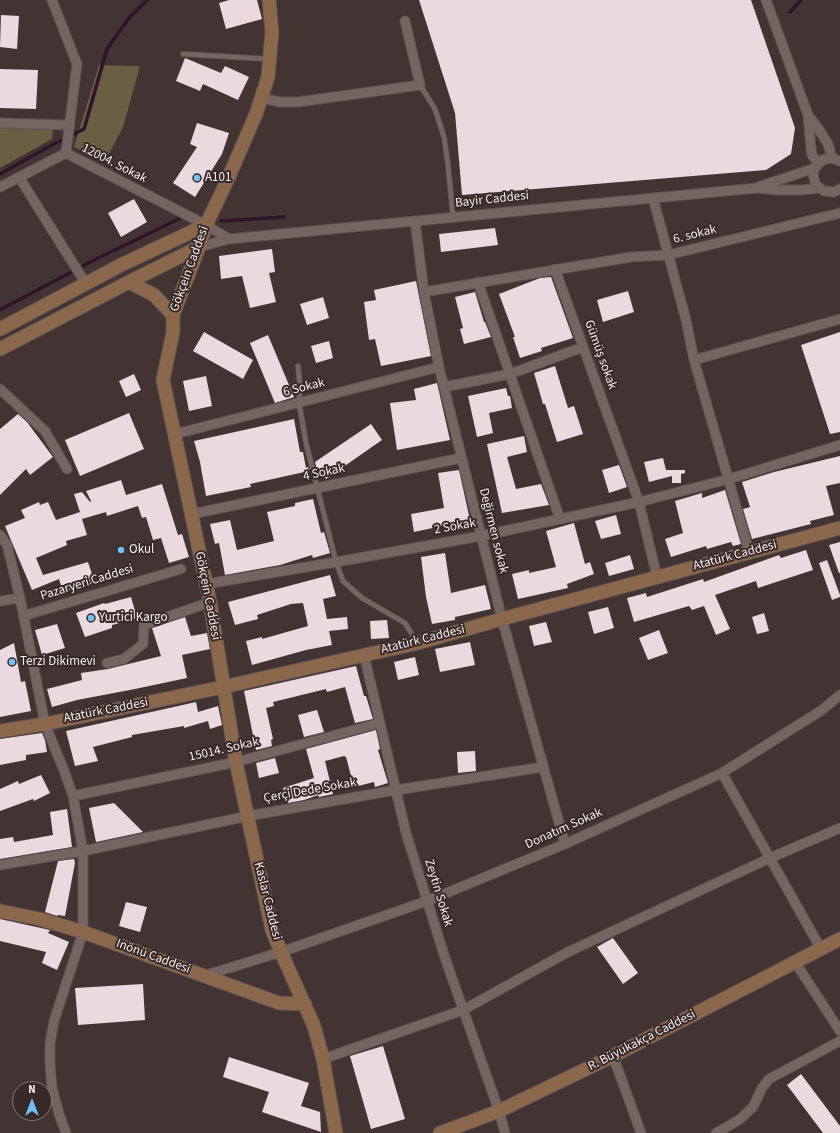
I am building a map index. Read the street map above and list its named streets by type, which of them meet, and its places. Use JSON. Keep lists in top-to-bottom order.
{
  "streets": {
    "street": [
      "12004. Sokak",
      "Bayir Caddesi",
      "6. sokak",
      "Gökçein Caddesi",
      "Gümüş sokak",
      "6 Sokak",
      "4 Sokak",
      "2 Sokak",
      "Değirmen sokak",
      "Atatürk Caddesi",
      "Pazaryeri Caddesi",
      "15014. Sokak",
      "Çerçi Dede Sokak",
      "Donatım Sokak",
      "Zeytin Sokak",
      "Kaslar Caddesi",
      "Inönü Caddesi",
      "R. Büyükakça Caddesi"
    ]
  },
  "crossings": [
    ["12004. Sokak", "Bayir Caddesi"],
    ["12004. Sokak", "Gökçein Caddesi"],
    ["Bayir Caddesi", "Gökçein Caddesi"],
    ["Bayir Caddesi", "Değirmen sokak"],
    ["6. sokak", "Gümüş sokak"],
    ["Gökçein Caddesi", "6 Sokak"],
    ["Gökçein Caddesi", "4 Sokak"],
    ["Gökçein Caddesi", "2 Sokak"],
    ["Gökçein Caddesi", "Atatürk Caddesi"],
    ["Gökçein Caddesi", "Kaslar Caddesi"],
    ["Gümüş sokak", "2 Sokak"],
    ["Gümüş sokak", "Atatürk Caddesi"],
    ["6 Sokak", "Değirmen sokak"],
    ["4 Sokak", "Değirmen sokak"],
    ["2 Sokak", "Değirmen sokak"],
    ["Değirmen sokak", "Atatürk Caddesi"],
    ["Değirmen sokak", "Çerçi Dede Sokak"],
    ["Değirmen sokak", "Donatım Sokak"],
    ["Atatürk Caddesi", "Zeytin Sokak"],
    ["Atatürk Caddesi", "Kaslar Caddesi"],
    ["15014. Sokak", "Zeytin Sokak"],
    ["15014. Sokak", "Kaslar Caddesi"],
    ["Çerçi Dede Sokak", "Zeytin Sokak"],
    ["Çerçi Dede Sokak", "Kaslar Caddesi"],
    ["Donatım Sokak", "Zeytin Sokak"],
    ["Donatım Sokak", "Kaslar Caddesi"],
    ["Donatım Sokak", "Inönü Caddesi"],
    ["Zeytin Sokak", "R. Büyükakça Caddesi"],
    ["Kaslar Caddesi", "Inönü Caddesi"]
  ],
  "places": [
    "A101",
    "Okul",
    "Yurtici Kargo",
    "Terzi Dikimevi"
  ],
  "north": "top"
}
